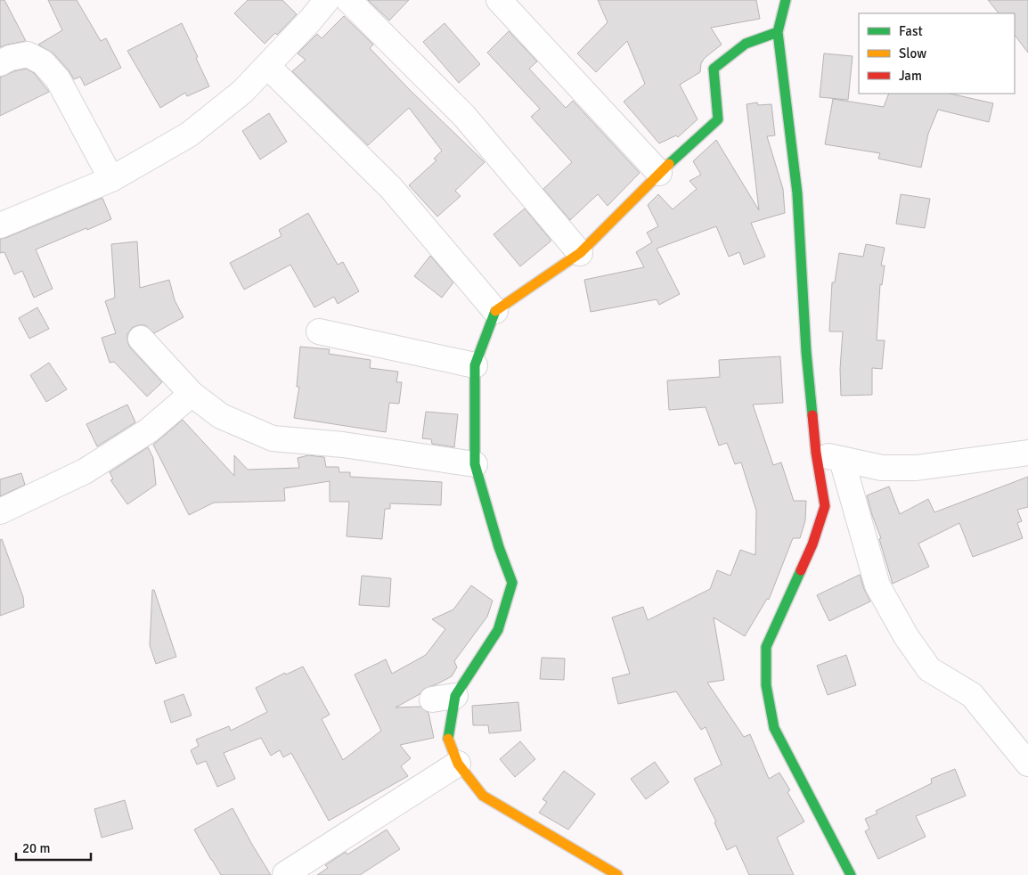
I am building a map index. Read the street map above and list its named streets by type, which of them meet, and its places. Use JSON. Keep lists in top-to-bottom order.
{
  "legend": ["Fast", "Slow", "Jam"],
  "scale_bar": "20 m"
}
